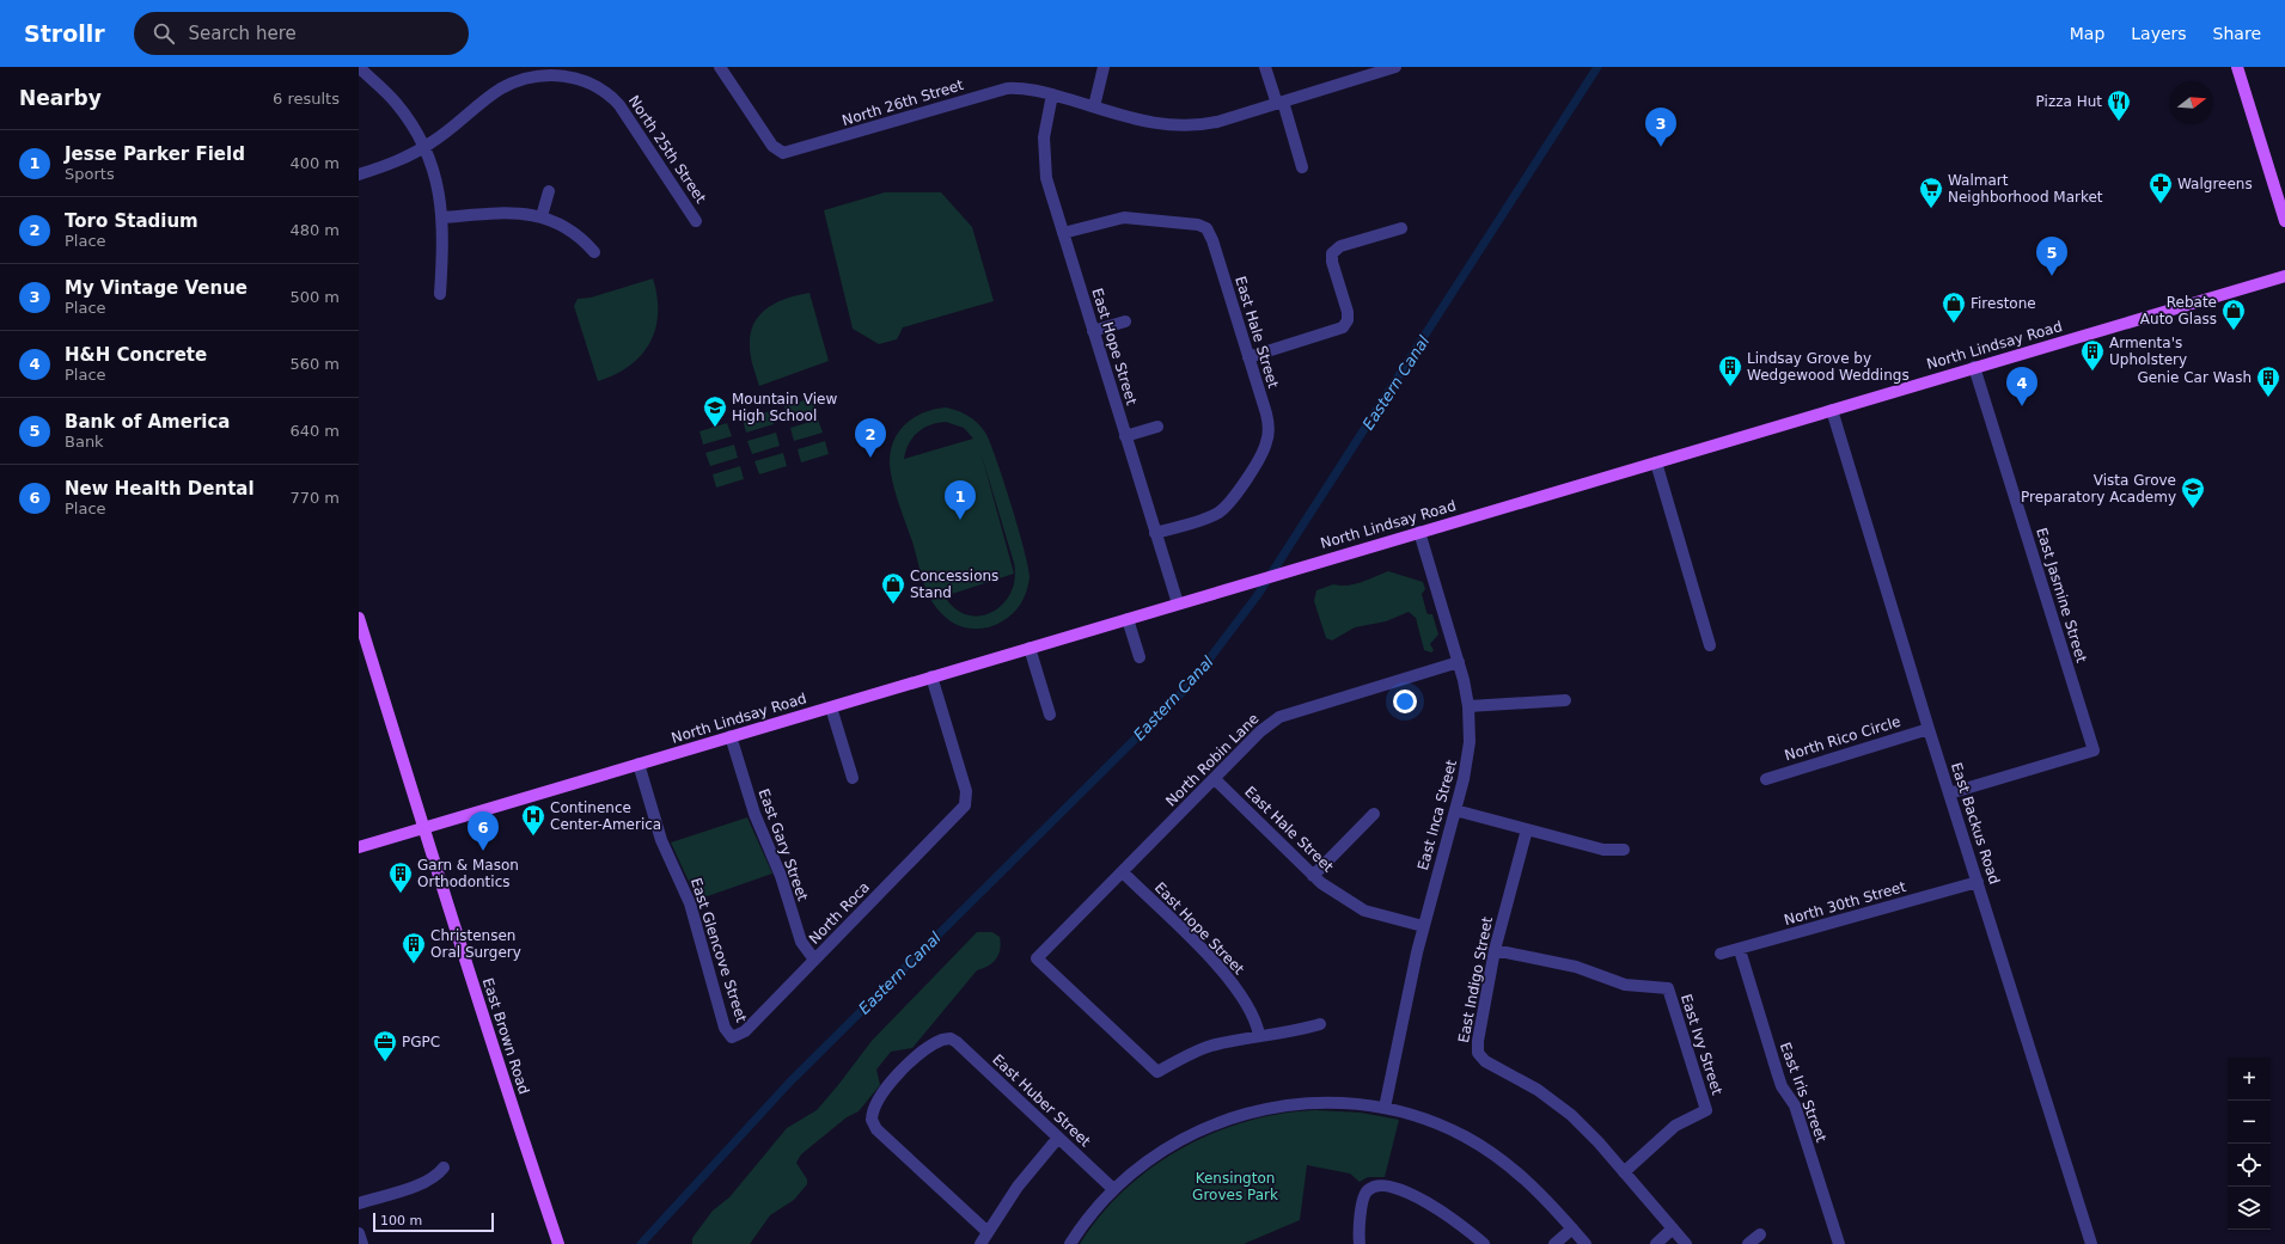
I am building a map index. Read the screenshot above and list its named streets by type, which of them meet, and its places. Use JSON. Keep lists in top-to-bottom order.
{
  "streets": {
    "main road": ["North Lindsay Road", "East Brown Road"],
    "street": [
      "North 26th Street",
      "North 25th Street",
      "East Hale Street",
      "East Hope Street",
      "East Jasmine Street",
      "North Rico Circle",
      "North Robin Lane",
      "East Inca Street",
      "East Backus Road",
      "East Gary Street",
      "North 30th Street",
      "North Roca",
      "East Glencove Street",
      "East Indigo Street",
      "East Ivy Street",
      "East Iris Street",
      "East Huber Street"
    ]
  },
  "crossings": [
    ["North 26th Street", "East Hope Street"],
    ["East Hale Street", "East Hope Street"],
    ["East Hale Street", "North Robin Lane"],
    ["East Hale Street", "East Inca Street"],
    ["North Lindsay Road", "East Hope Street"],
    ["North Lindsay Road", "East Jasmine Street"],
    ["North Lindsay Road", "East Inca Street"],
    ["North Lindsay Road", "East Backus Road"],
    ["North Lindsay Road", "East Gary Street"],
    ["North Lindsay Road", "North Roca"],
    ["North Lindsay Road", "East Glencove Street"],
    ["North Lindsay Road", "East Brown Road"],
    ["East Hope Street", "North Robin Lane"],
    ["East Jasmine Street", "East Backus Road"],
    ["North Rico Circle", "East Backus Road"],
    ["North Robin Lane", "East Inca Street"],
    ["East Backus Road", "North 30th Street"],
    ["East Gary Street", "North Roca"],
    ["North 30th Street", "East Iris Street"],
    ["North Roca", "East Glencove Street"],
    ["East Indigo Street", "East Ivy Street"]
  ],
  "water": ["Eastern Canal"],
  "parks": ["Kensington Groves Park"],
  "places": {
    "restaurant": ["Pizza Hut"],
    "pharmacy": ["Walgreens"],
    "supermarket": ["Walmart Neighborhood Market"],
    "shop": ["Firestone", "Rebate Auto Glass", "Concessions Stand"],
    "building": [
      "Armenta's Upholstery",
      "Lindsay Grove by Wedgewood Weddings",
      "Genie Car Wash",
      "Garn & Mason Orthodontics",
      "Christensen Oral Surgery"
    ],
    "school or university": ["Mountain View High School", "Vista Grove Preparatory Academy"],
    "hospital": ["Continence Center-America"],
    "office": ["PGPC"]
  },
  "scale_bar": "100 m",
  "north": "right",
  "page": {
    "header": "Strollr",
    "search": "Search here",
    "nav": ["Map", "Layers", "Share"],
    "heading": ["Nearby", "6 results"],
    "pins": [
      "3",
      "5",
      "4",
      "2",
      "1",
      "6"
    ],
    "list": [
      {
        "mark": "1",
        "name": "Jesse Parker Field",
        "note": "Sports",
        "value": "400 m"
      },
      {
        "mark": "2",
        "name": "Toro Stadium",
        "note": "Place",
        "value": "480 m"
      },
      {
        "mark": "3",
        "name": "My Vintage Venue",
        "note": "Place",
        "value": "500 m"
      },
      {
        "mark": "4",
        "name": "H&H Concrete",
        "note": "Place",
        "value": "560 m"
      },
      {
        "mark": "5",
        "name": "Bank of America",
        "note": "Bank",
        "value": "640 m"
      },
      {
        "mark": "6",
        "name": "New Health Dental",
        "note": "Place",
        "value": "770 m"
      }
    ],
    "map_buttons": ["+", "−"],
    "scale": "100 m"
  }
}
